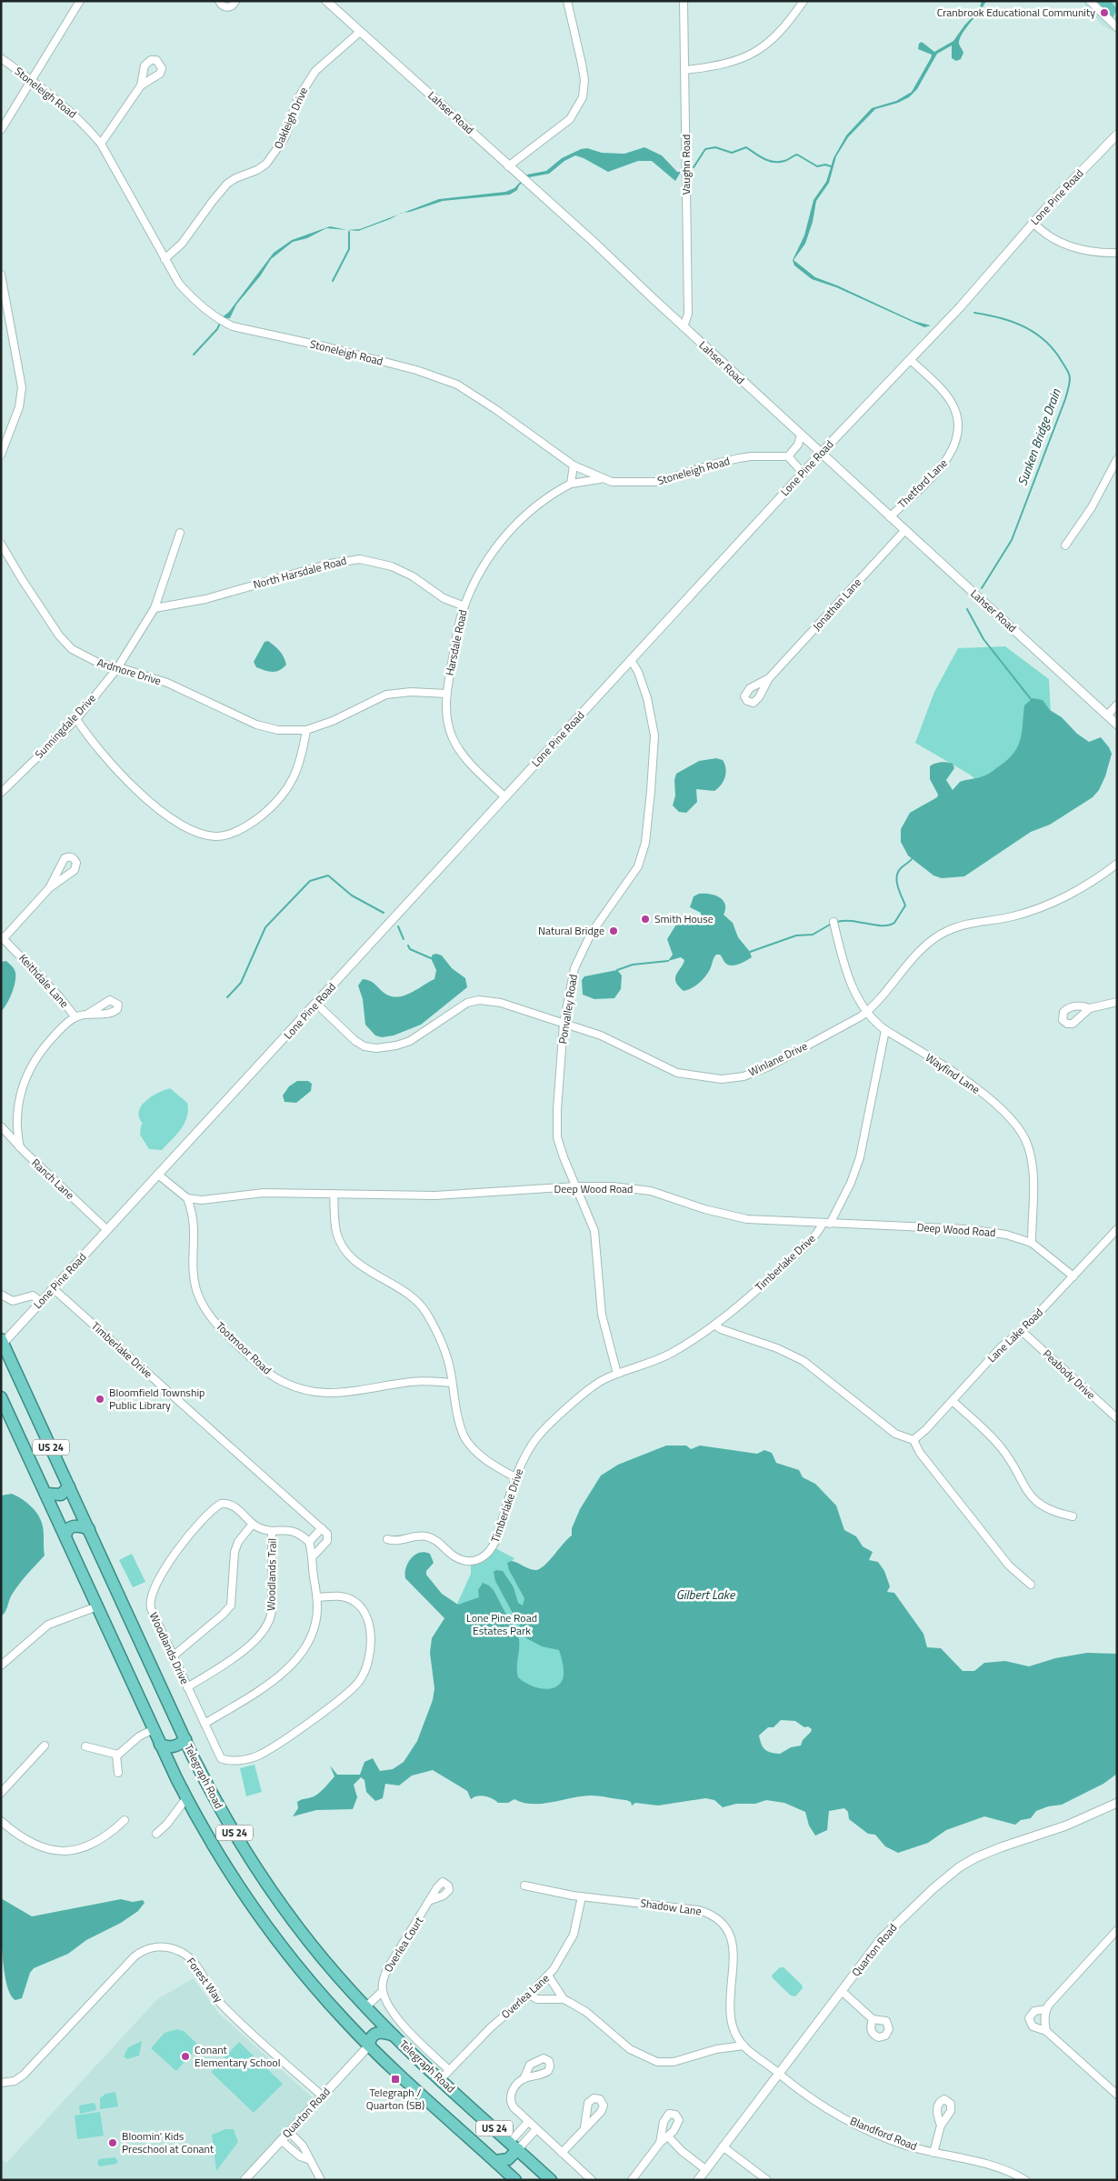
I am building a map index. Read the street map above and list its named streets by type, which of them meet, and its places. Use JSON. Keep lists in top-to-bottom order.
{
  "streets": {
    "highway": ["US 24", "Telegraph Road"],
    "street": [
      "Stoneleigh Road",
      "Lahser Road",
      "Oakleigh Drive",
      "Vaughn Road",
      "Lone Pine Road",
      "Thetford Lane",
      "North Harsdale Road",
      "Jonathan Lane",
      "Harsdale Road",
      "Ardmore Drive",
      "Sunningdale Drive",
      "Keithdale Lane",
      "Ponvalley Road",
      "Winlane Drive",
      "Wayfind Lane",
      "Ranch Lane",
      "Deep Wood Road",
      "Timberlake Drive",
      "Lane Lake Road",
      "Tootmoor Road",
      "Peabody Drive",
      "Woodlands Trail",
      "Woodlands Drive",
      "Shadow Lane",
      "Overlea Court",
      "Quarton Road",
      "Forest Way",
      "Overlea Lane",
      "Blandford Road"
    ]
  },
  "crossings": [
    ["Stoneleigh Road", "Oakleigh Drive"],
    ["Stoneleigh Road", "Harsdale Road"],
    ["Lahser Road", "Oakleigh Drive"],
    ["Lahser Road", "Vaughn Road"],
    ["Lahser Road", "Lone Pine Road"],
    ["Lahser Road", "Thetford Lane"],
    ["Lahser Road", "Jonathan Lane"],
    ["Lone Pine Road", "Thetford Lane"],
    ["Lone Pine Road", "Harsdale Road"],
    ["Lone Pine Road", "Ponvalley Road"],
    ["Lone Pine Road", "Winlane Drive"],
    ["Lone Pine Road", "Ranch Lane"],
    ["Lone Pine Road", "Timberlake Drive"],
    ["Lone Pine Road", "Telegraph Road"],
    ["North Harsdale Road", "Harsdale Road"],
    ["North Harsdale Road", "Sunningdale Drive"],
    ["Ardmore Drive", "Sunningdale Drive"],
    ["Keithdale Lane", "Ranch Lane"],
    ["Ponvalley Road", "Winlane Drive"],
    ["Ponvalley Road", "Deep Wood Road"],
    ["Ponvalley Road", "Timberlake Drive"],
    ["Winlane Drive", "Wayfind Lane"],
    ["Wayfind Lane", "Deep Wood Road"],
    ["Deep Wood Road", "Timberlake Drive"],
    ["Deep Wood Road", "Lane Lake Road"],
    ["Deep Wood Road", "Tootmoor Road"],
    ["Lane Lake Road", "Peabody Drive"],
    ["US 24", "Quarton Road"],
    ["Woodlands Trail", "Woodlands Drive"],
    ["Telegraph Road", "Overlea Lane"],
    ["Shadow Lane", "Quarton Road"],
    ["Shadow Lane", "Overlea Lane"],
    ["Shadow Lane", "Blandford Road"],
    ["Quarton Road", "Forest Way"],
    ["Quarton Road", "Blandford Road"]
  ],
  "water": ["Sunken Bridge Drain", "Gilbert Lake"],
  "parks": ["Lone Pine Road Estates Park"],
  "places": {
    "other": [
      "Cranbrook Educational Community",
      "Smith House",
      "Natural Bridge",
      "Bloomfield Township Public Library",
      "Conant Elementary School",
      "Bloomin' Kids Preschool at Conant"
    ],
    "transit": ["Telegraph / Quarton (SB)"]
  }
}
